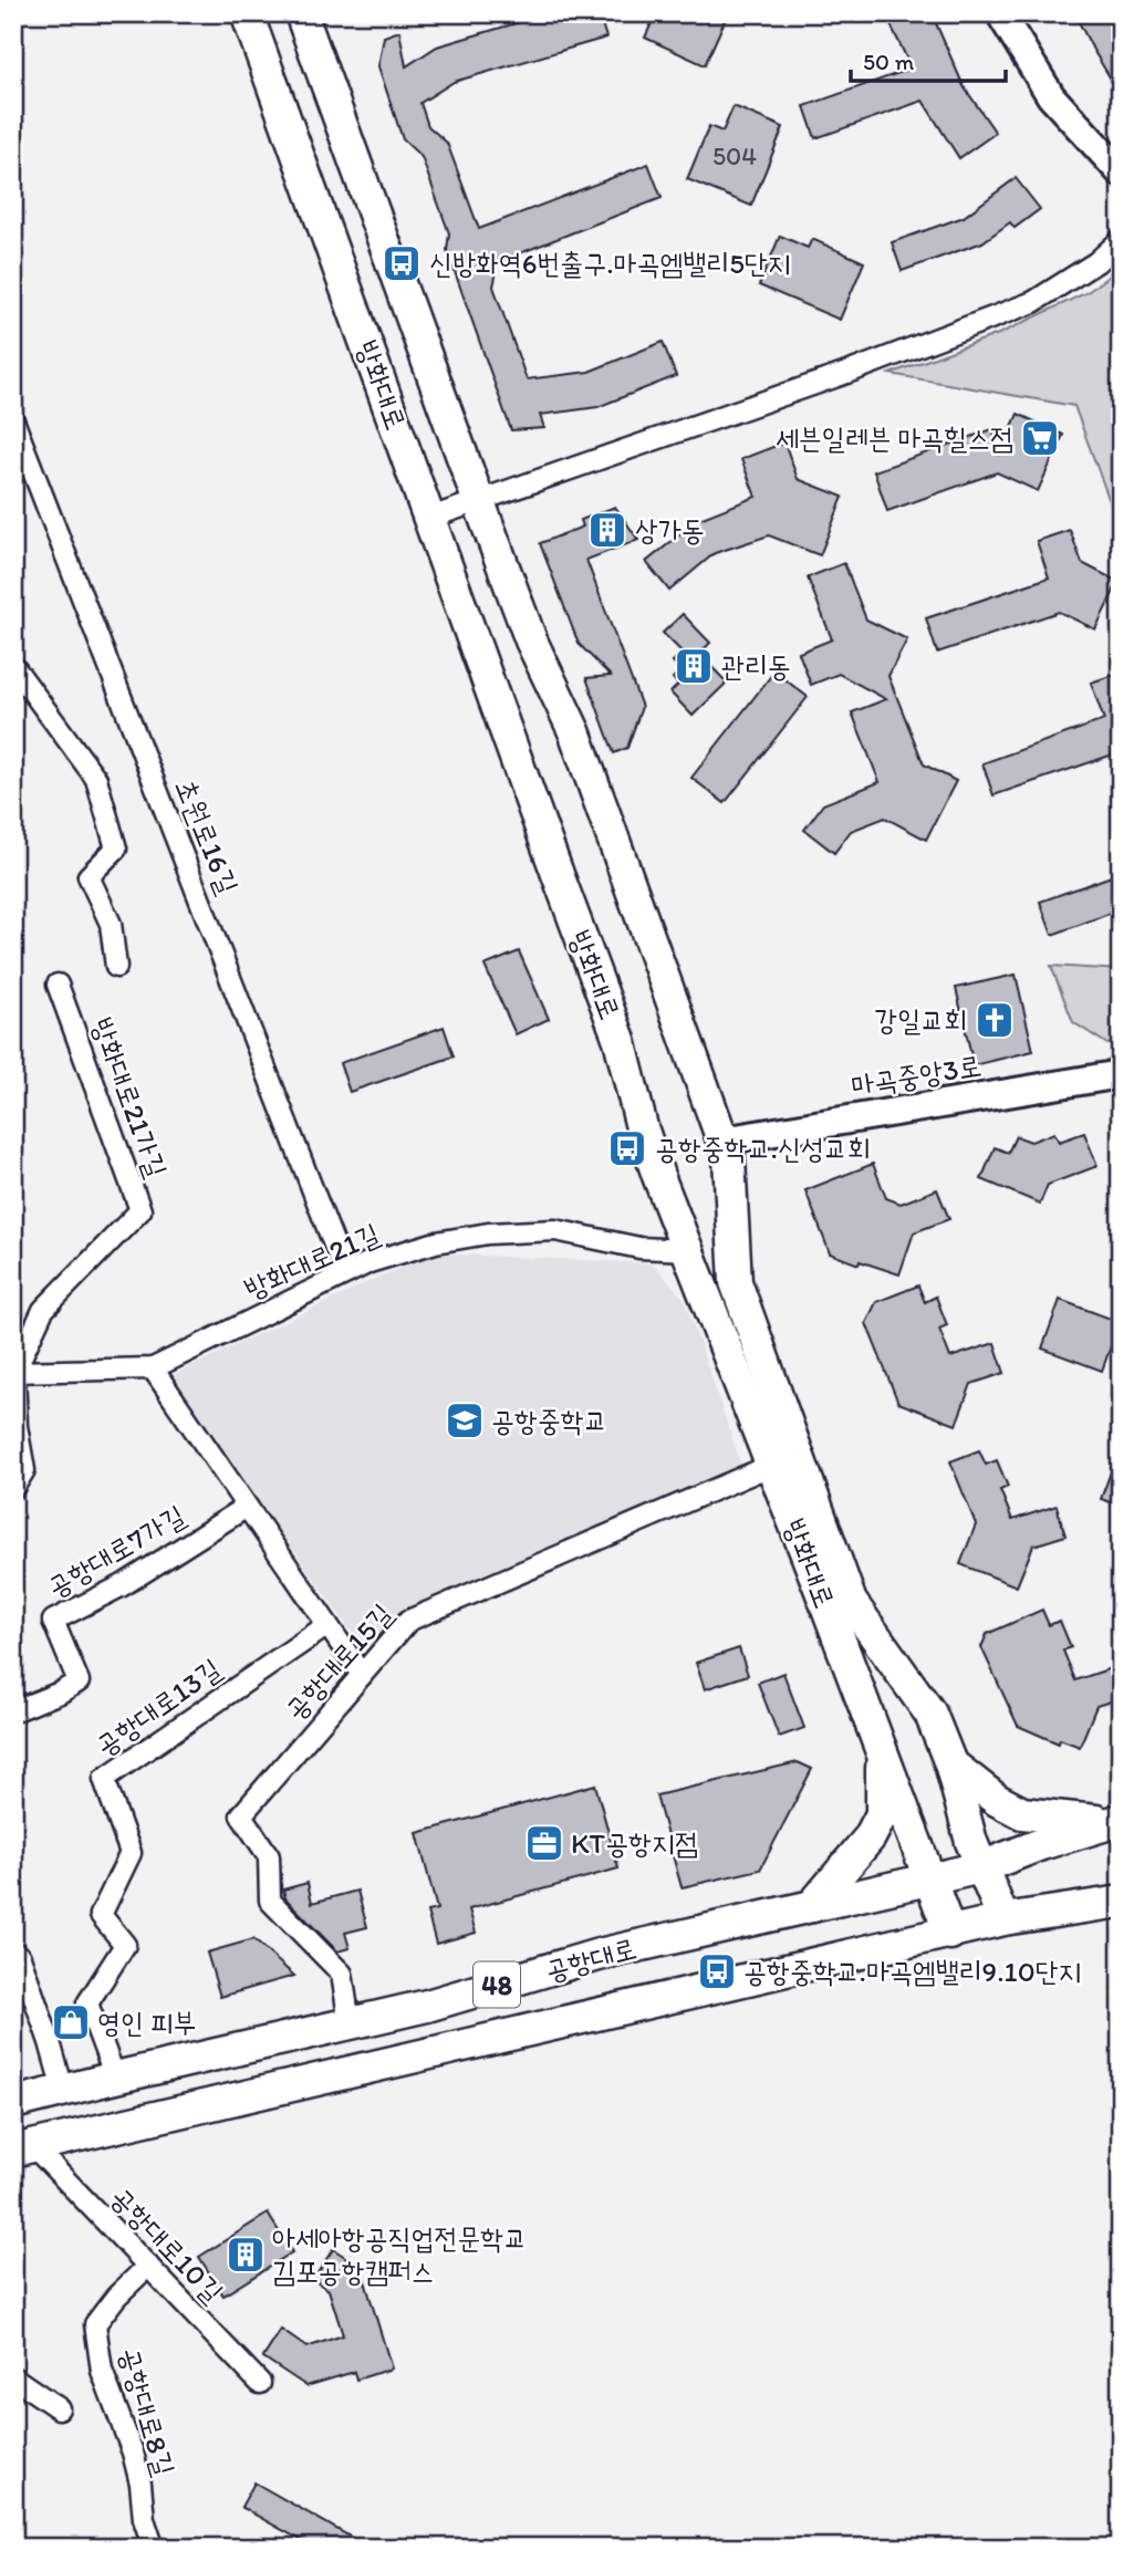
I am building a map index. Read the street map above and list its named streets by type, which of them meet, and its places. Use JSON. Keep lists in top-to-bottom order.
{
  "streets": {
    "main road": ["방화대로", "공항대로", "48"],
    "street": [
      "초원로16길",
      "마곡중앙3로",
      "방화대로21가길",
      "방화대로21길",
      "공항대로7가길",
      "공항대로15길",
      "공항대로13길",
      "공항대로10길",
      "공항대로8길"
    ]
  },
  "crossings": [
    ["방화대로", "마곡중앙3로"],
    ["방화대로", "방화대로21길"],
    ["방화대로", "공항대로15길"],
    ["방화대로", "공항대로"],
    ["초원로16길", "방화대로21길"],
    ["방화대로21가길", "방화대로21길"],
    ["공항대로15길", "공항대로"],
    ["공항대로13길", "공항대로"],
    ["공항대로", "공항대로10길"],
    ["공항대로10길", "공항대로8길"]
  ],
  "places": {
    "bus stop": ["신방화역6번출구.마곡엠밸리5단지", "공항중학교.신성교회", "공항중학교.마곡엠밸리9.10단지"],
    "supermarket": ["세븐일레븐 마곡힐스점"],
    "building": ["상가동", "관리동", "아세아항공직업전문학교 김포공항캠퍼스"],
    "church": ["강일교회"],
    "school or university": ["공항중학교"],
    "office": ["KT공항지점"],
    "shop": ["영인 피부"]
  },
  "house_numbers": ["504"],
  "scale_bar": "50 m"
}
